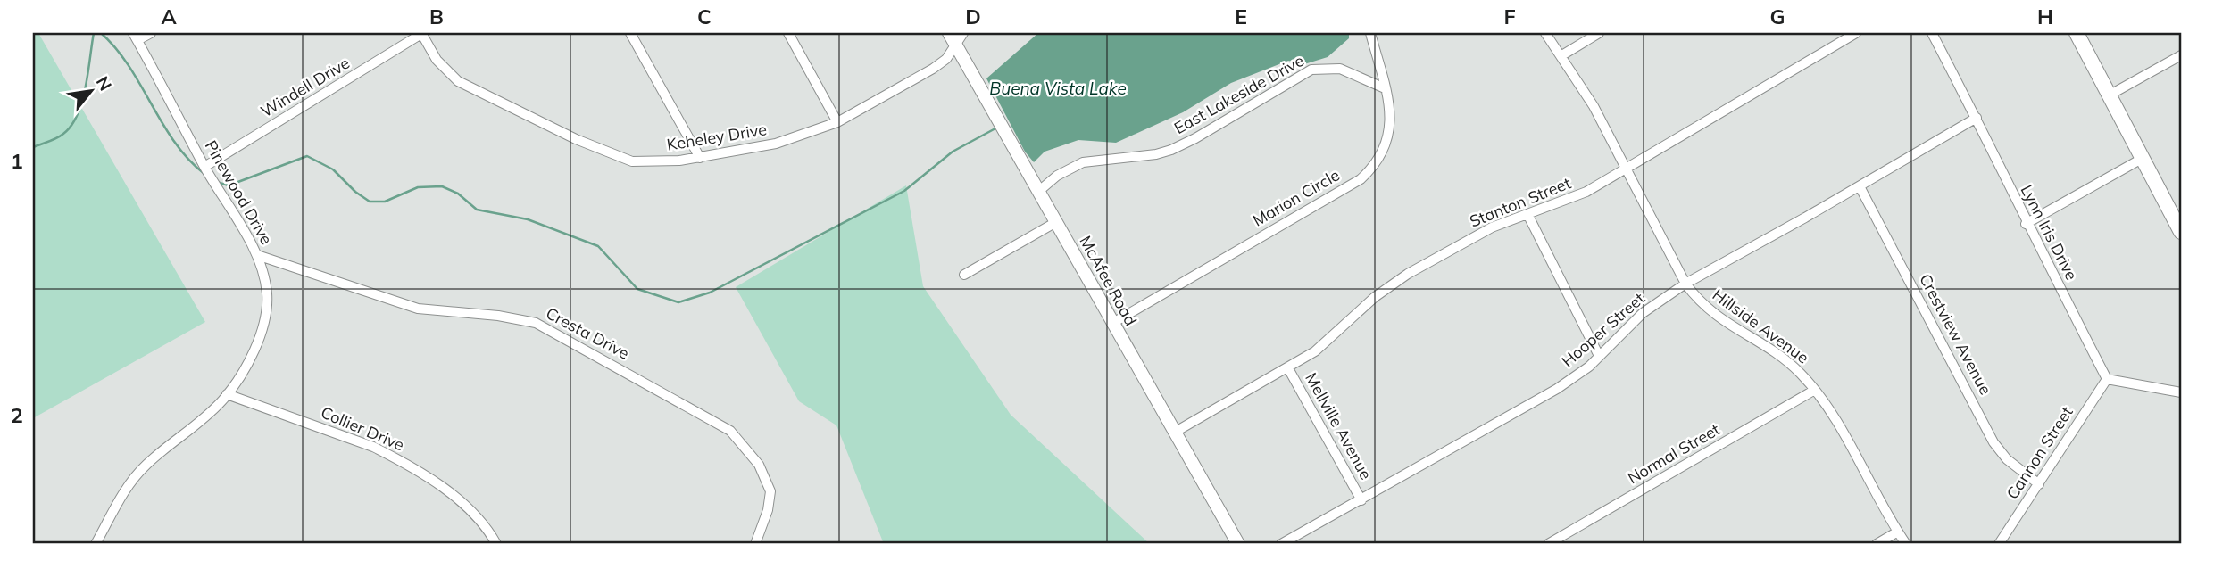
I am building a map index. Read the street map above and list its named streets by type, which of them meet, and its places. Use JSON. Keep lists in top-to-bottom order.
{
  "streets": {
    "street": [
      "Windell Drive",
      "East Lakeside Drive",
      "Keheley Drive",
      "Pinewood Drive",
      "Marion Circle",
      "Stanton Street",
      "Lynn Iris Drive",
      "McAfee Road",
      "Hillside Avenue",
      "Hooper Street",
      "Cresta Drive",
      "Crestview Avenue",
      "Mellville Avenue",
      "Collier Drive",
      "Cannon Street",
      "Normal Street"
    ]
  },
  "crossings": [
    ["Windell Drive", "Keheley Drive"],
    ["Windell Drive", "Pinewood Drive"],
    ["East Lakeside Drive", "Marion Circle"],
    ["East Lakeside Drive", "McAfee Road"],
    ["Keheley Drive", "McAfee Road"],
    ["Pinewood Drive", "Cresta Drive"],
    ["Pinewood Drive", "Collier Drive"],
    ["Marion Circle", "McAfee Road"],
    ["Stanton Street", "McAfee Road"],
    ["Stanton Street", "Hillside Avenue"],
    ["Stanton Street", "Mellville Avenue"],
    ["Lynn Iris Drive", "Hooper Street"],
    ["Lynn Iris Drive", "Cannon Street"],
    ["Hillside Avenue", "Hooper Street"],
    ["Hillside Avenue", "Normal Street"],
    ["Hooper Street", "Crestview Avenue"],
    ["Hooper Street", "Mellville Avenue"],
    ["Crestview Avenue", "Cannon Street"]
  ],
  "water": ["Buena Vista Lake"],
  "north": "top right",
  "grid": {
    "columns": [
      "A",
      "B",
      "C",
      "D",
      "E",
      "F",
      "G",
      "H"
    ],
    "rows": ["1", "2"]
  }
}
